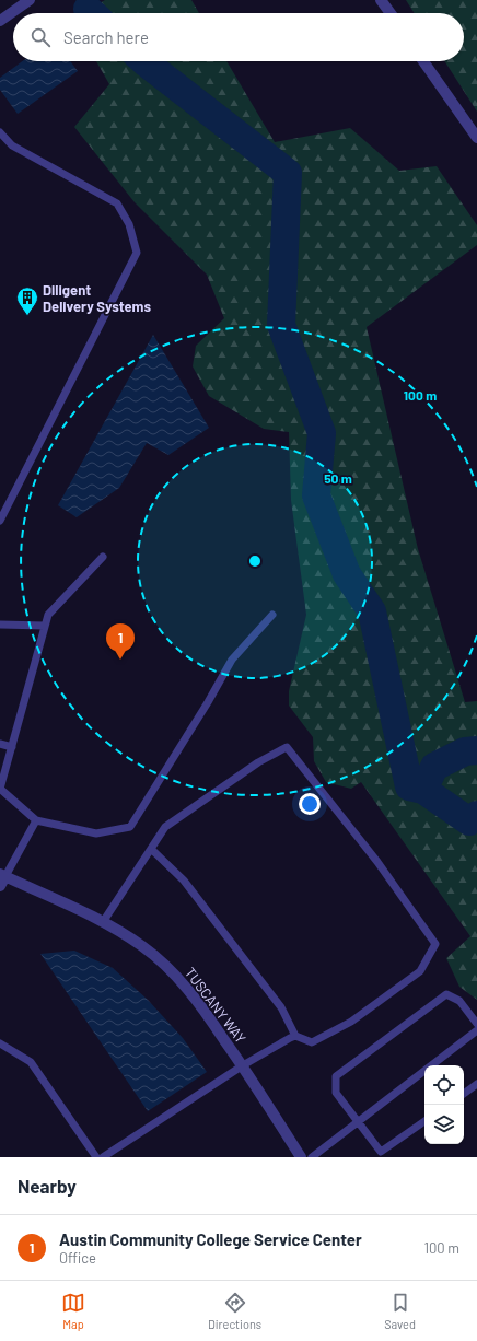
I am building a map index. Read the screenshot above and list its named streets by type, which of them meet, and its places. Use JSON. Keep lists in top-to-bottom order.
{
  "streets": {
    "street": ["TUSCANY WAY"]
  },
  "places": {
    "building": ["Diligent Delivery Systems"]
  },
  "page": {
    "search": "Search here",
    "pins": "1",
    "heading": "Nearby",
    "list": [
      {
        "mark": "1",
        "name": "Austin Community College Service Center",
        "note": "Office",
        "value": "100 m"
      }
    ],
    "nav": ["Map", "Directions", "Saved"]
  },
  "rings": ["100 m", "50 m"]
}
